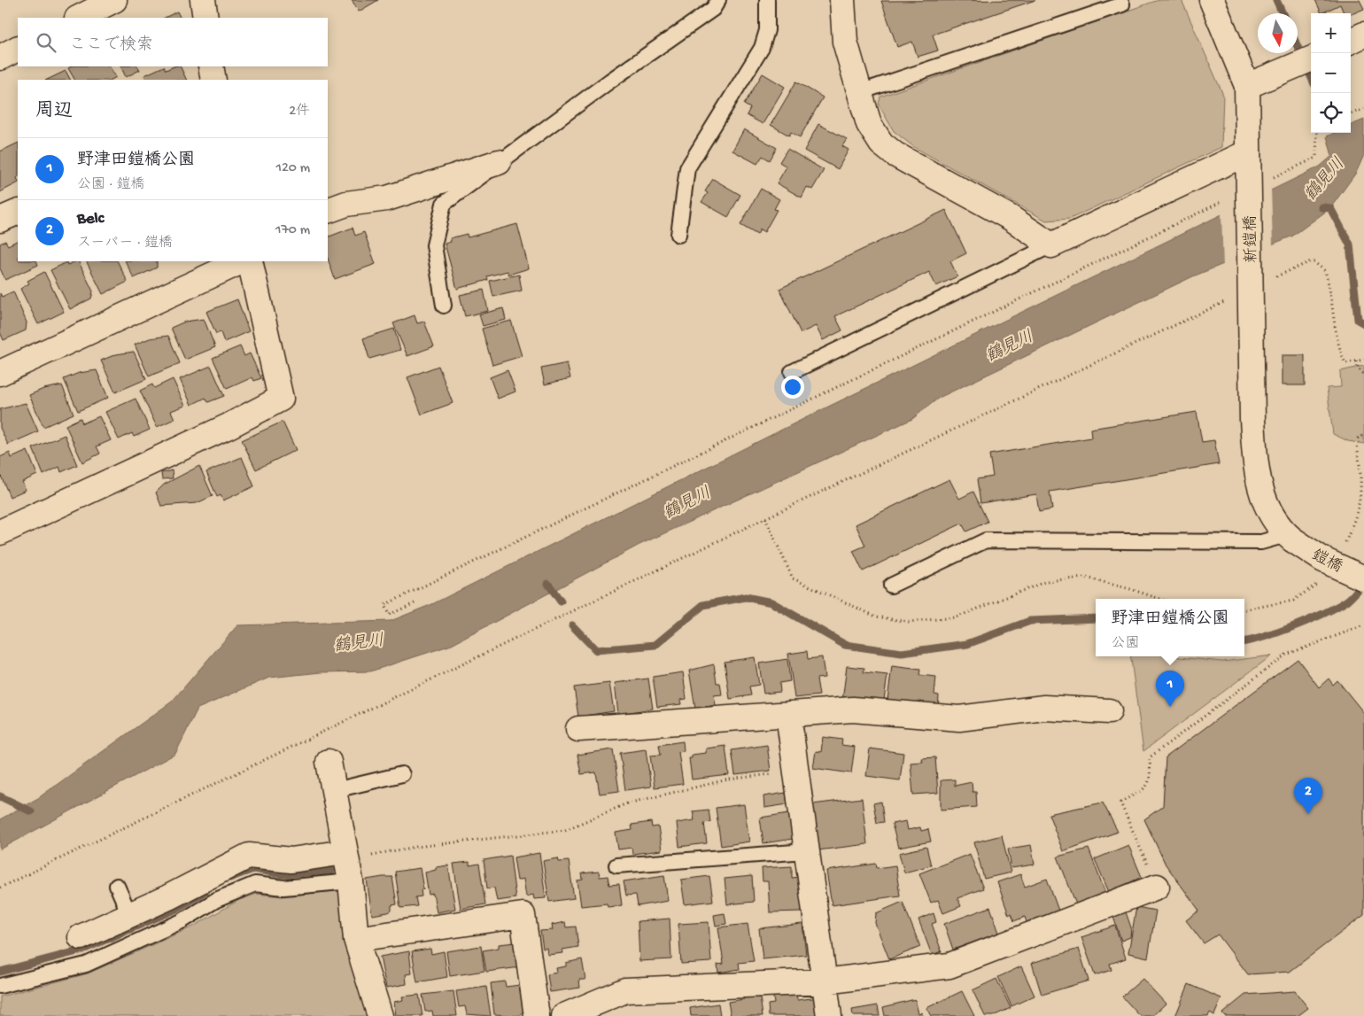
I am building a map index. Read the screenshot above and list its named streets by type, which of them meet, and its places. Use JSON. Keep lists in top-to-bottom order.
{
  "streets": {
    "street": ["新鎧橋", "鎧橋"]
  },
  "crossings": [
    ["新鎧橋", "鎧橋"]
  ],
  "water": ["鶴見川"],
  "north": "bottom",
  "page": {
    "map_buttons": ["+", "−"],
    "search": "ここで検索",
    "heading": ["周辺", "2件"],
    "list": [
      {
        "mark": "1",
        "name": "野津田鎧橋公園",
        "note": "公園 · 鎧橋",
        "value": "120 m"
      },
      {
        "mark": "2",
        "name": "Belc",
        "note": "スーパー · 鎧橋",
        "value": "170 m"
      }
    ],
    "popup": ["野津田鎧橋公園", "公園"],
    "pins": ["1", "2"]
  }
}
